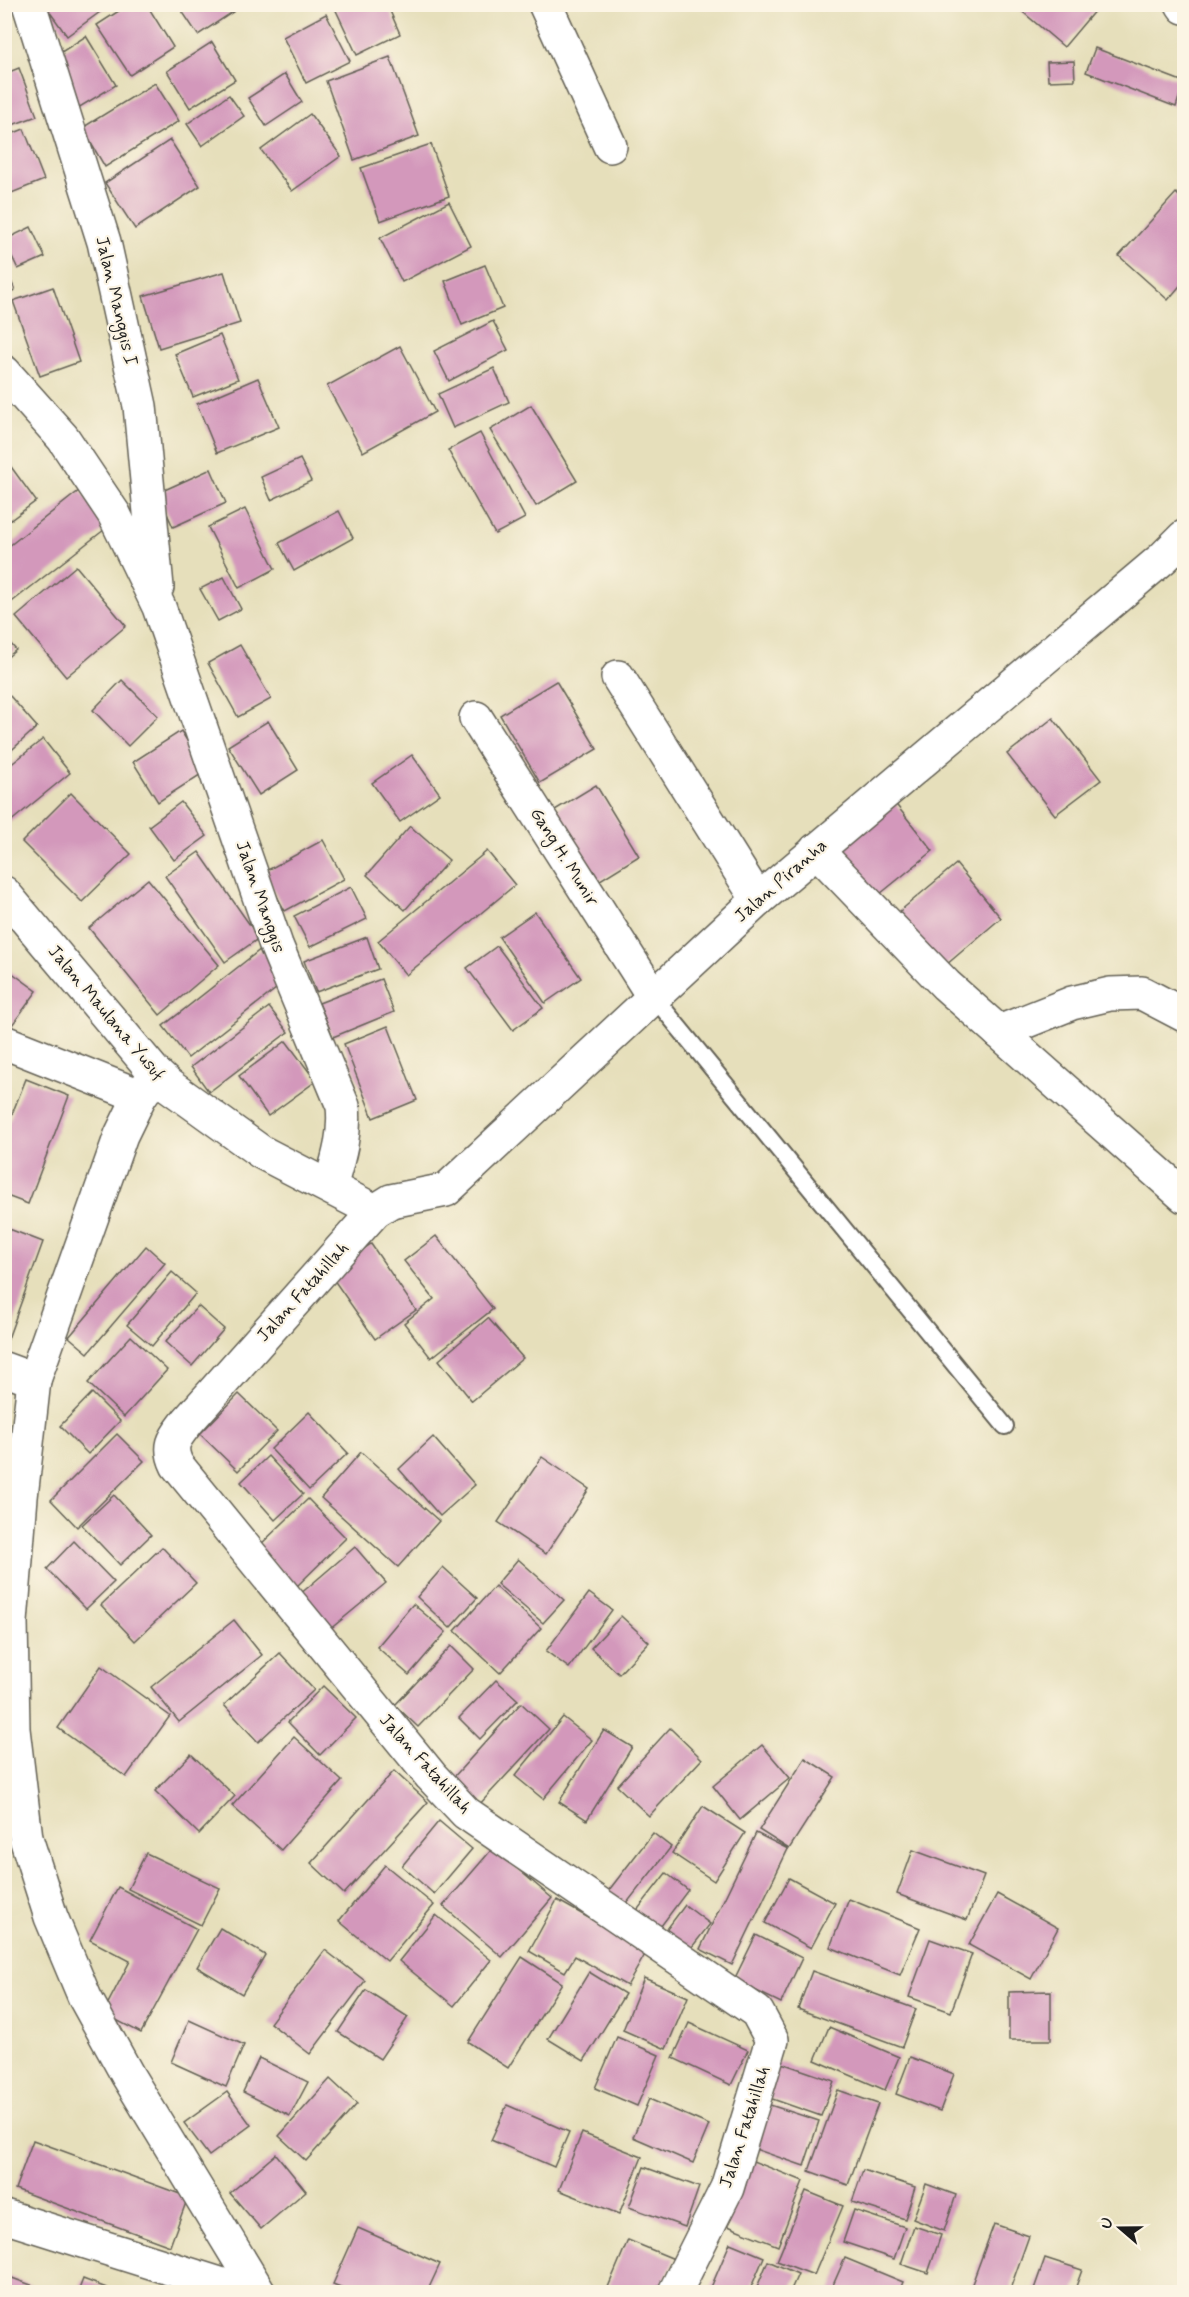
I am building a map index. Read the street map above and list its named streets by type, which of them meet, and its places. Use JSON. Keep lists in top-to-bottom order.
{
  "streets": {
    "street": [
      "Jalan Manggis I",
      "Gang H. Munir",
      "Jalan Piranha",
      "Jalan Manggis",
      "Jalan Maulana Yusuf",
      "Jalan Fatahillah"
    ]
  },
  "crossings": [
    ["Jalan Manggis I", "Jalan Manggis"],
    ["Gang H. Munir", "Jalan Piranha"],
    ["Jalan Piranha", "Jalan Maulana Yusuf"],
    ["Jalan Piranha", "Jalan Fatahillah"],
    ["Jalan Manggis", "Jalan Maulana Yusuf"],
    ["Jalan Maulana Yusuf", "Jalan Fatahillah"]
  ],
  "north": "left"
}
